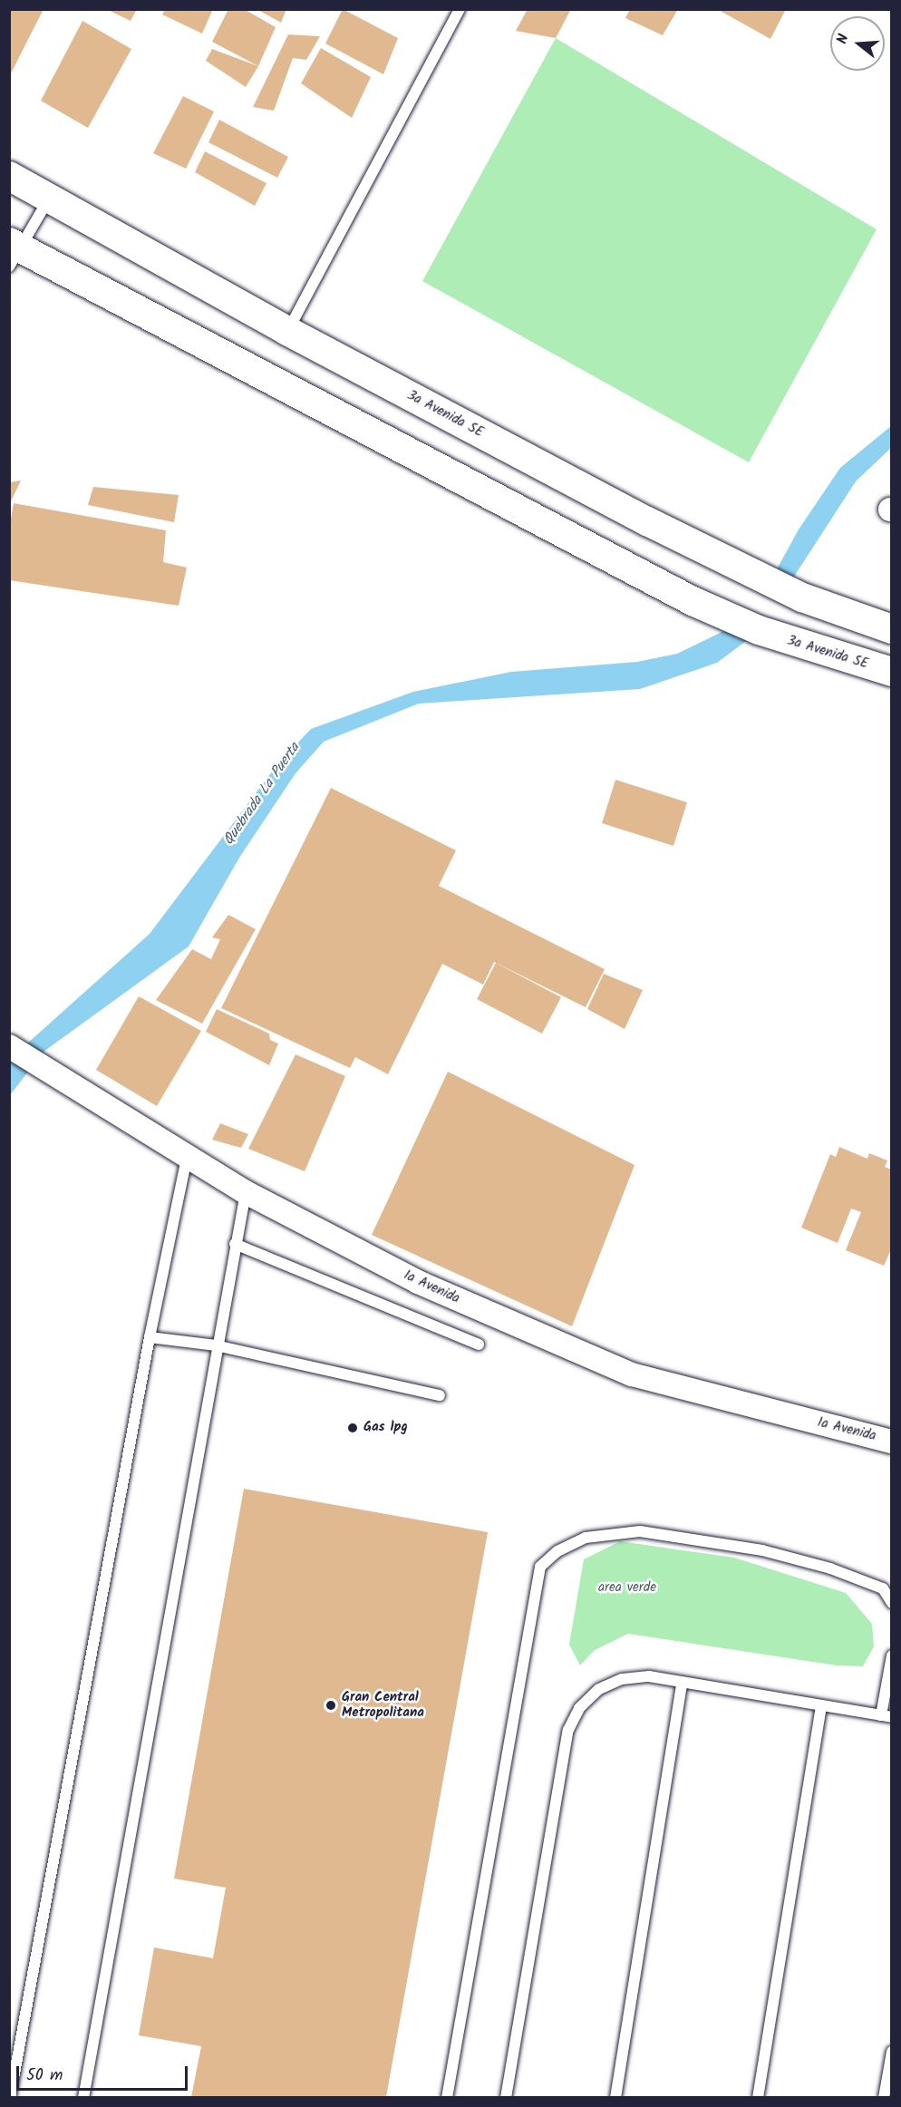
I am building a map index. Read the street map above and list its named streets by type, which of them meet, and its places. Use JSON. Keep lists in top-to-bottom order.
{
  "streets": {
    "street": ["3a Avenida SE", "1a Avenida"]
  },
  "water": ["Quebrada La Puerta"],
  "parks": ["area verde"],
  "places": ["Gas lpg", "Gran Central Metropolitana"],
  "scale_bar": "50 m",
  "north": "left"
}
